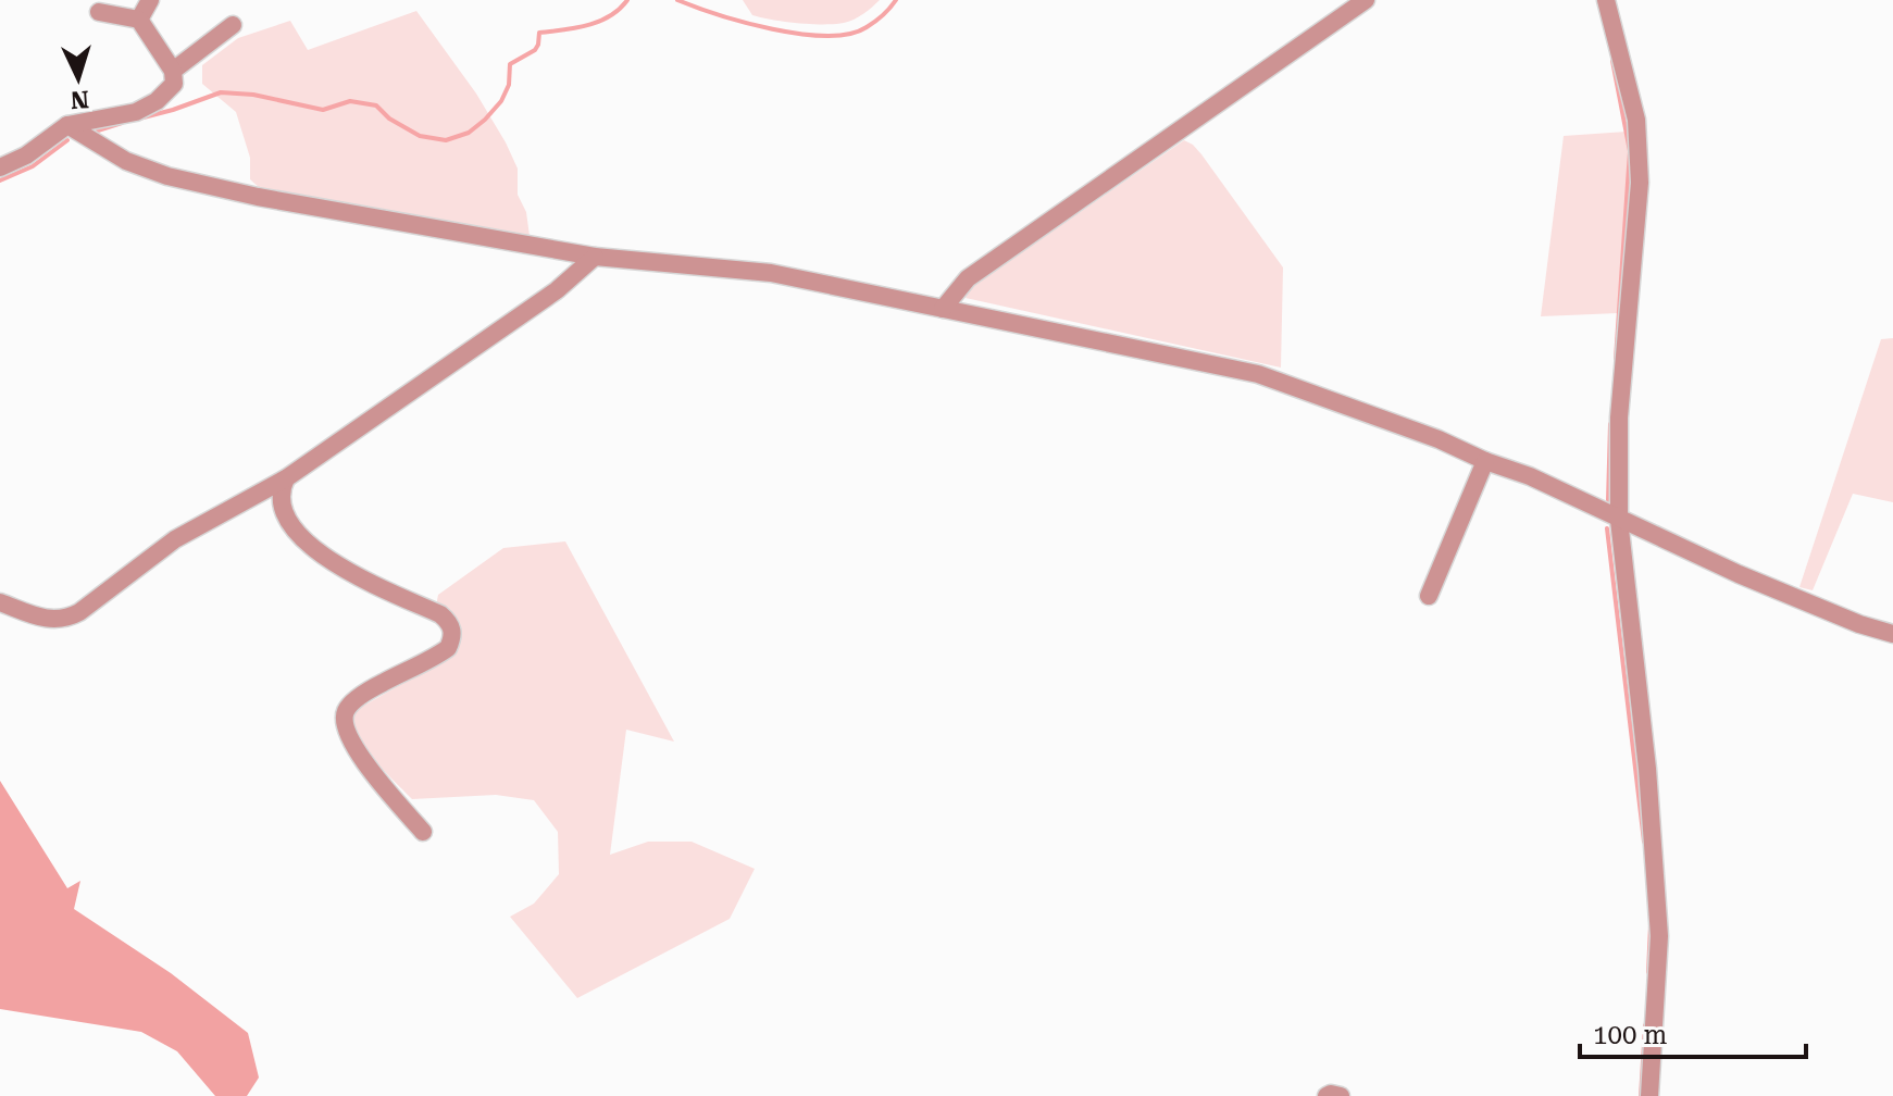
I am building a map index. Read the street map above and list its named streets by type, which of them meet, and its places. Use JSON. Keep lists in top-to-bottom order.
{
  "scale_bar": "100 m",
  "north": "bottom"
}
